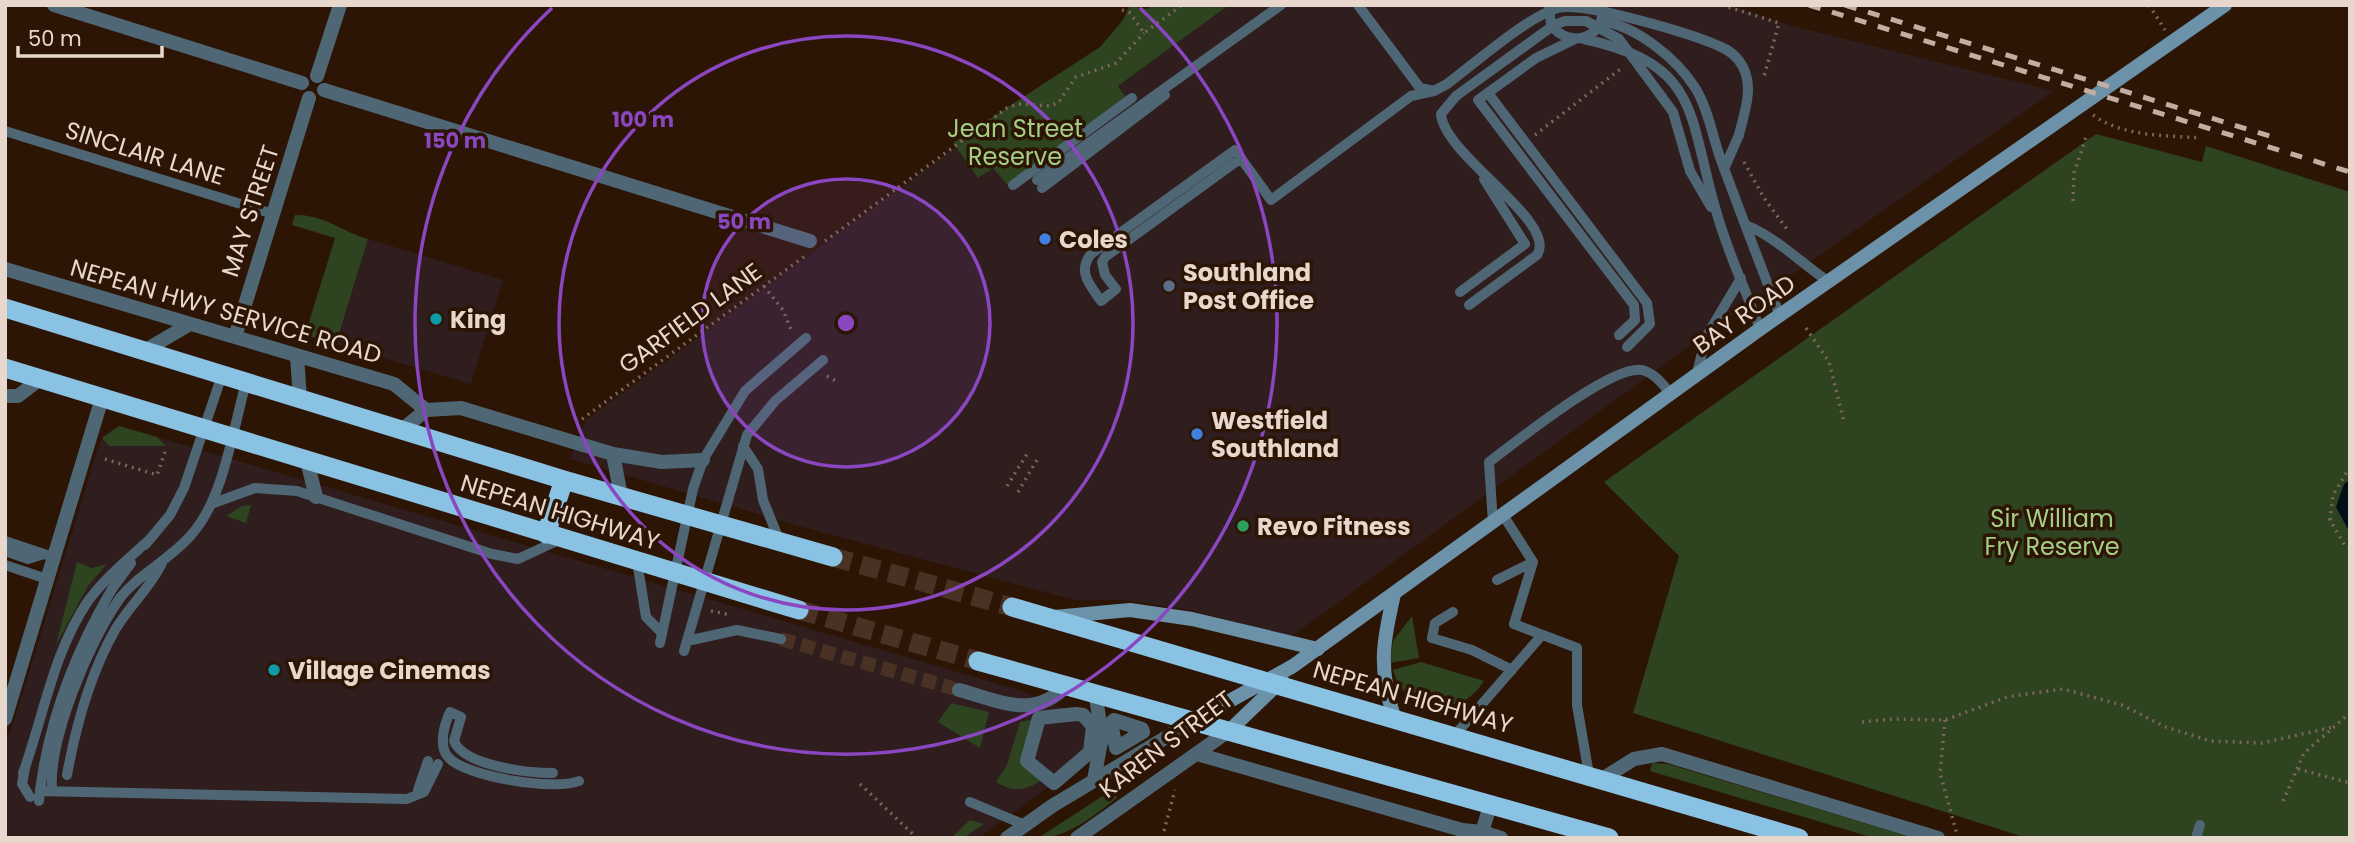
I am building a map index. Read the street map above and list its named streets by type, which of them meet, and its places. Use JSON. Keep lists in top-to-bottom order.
{
  "streets": {
    "highway": ["NEPEAN HIGHWAY"],
    "main road": ["BAY ROAD", "KAREN STREET"],
    "street": ["MAY STREET", "NEPEAN HWY SERVICE ROAD"],
    "lane": ["SINCLAIR LANE"],
    "path": ["GARFIELD LANE"]
  },
  "crossings": [
    ["SINCLAIR LANE", "MAY STREET"],
    ["MAY STREET", "NEPEAN HWY SERVICE ROAD"],
    ["BAY ROAD", "NEPEAN HIGHWAY"],
    ["BAY ROAD", "KAREN STREET"],
    ["NEPEAN HIGHWAY", "KAREN STREET"]
  ],
  "parks": ["Jean Street Reserve", "Sir William Fry Reserve"],
  "places": [
    "Coles",
    "Southland Post Office",
    "King",
    "Westfield Southland",
    "Revo Fitness",
    "Village Cinemas"
  ],
  "scale_bar": "50 m",
  "rings": ["100 m", "150 m", "50 m"]
}
